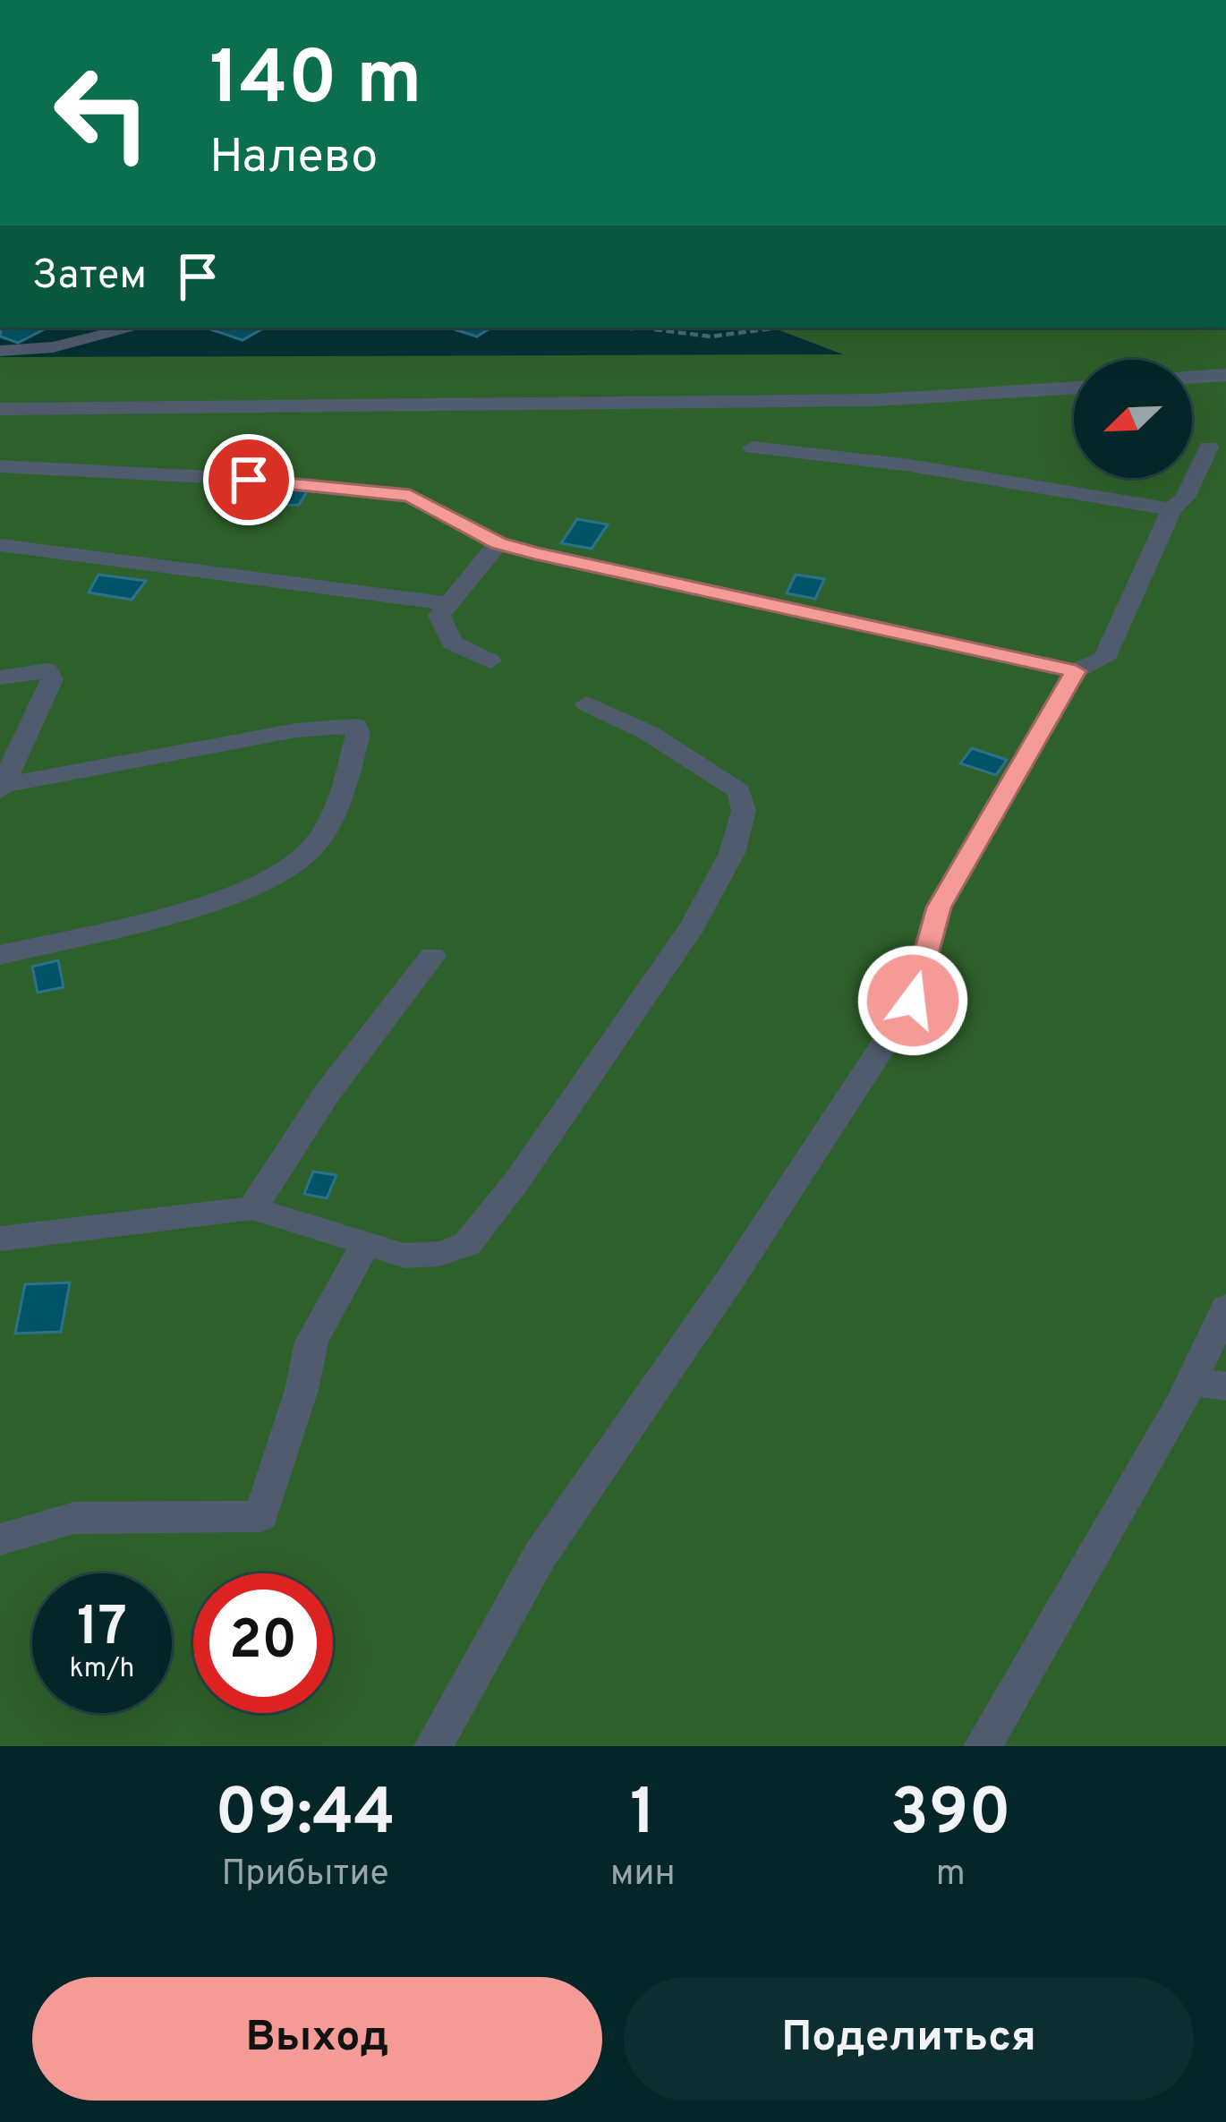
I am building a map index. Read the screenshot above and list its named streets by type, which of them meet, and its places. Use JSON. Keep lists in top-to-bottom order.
{
  "north": "bottom left",
  "page": {
    "turn": ["140 m", "Налево"],
    "then": "Затем",
    "speed": "17 km/h",
    "limit": "20",
    "eta": [
      "09:44",
      "Прибытие",
      "1",
      "мин",
      "390",
      "m"
    ],
    "buttons": ["Выход", "Поделиться"]
  }
}
